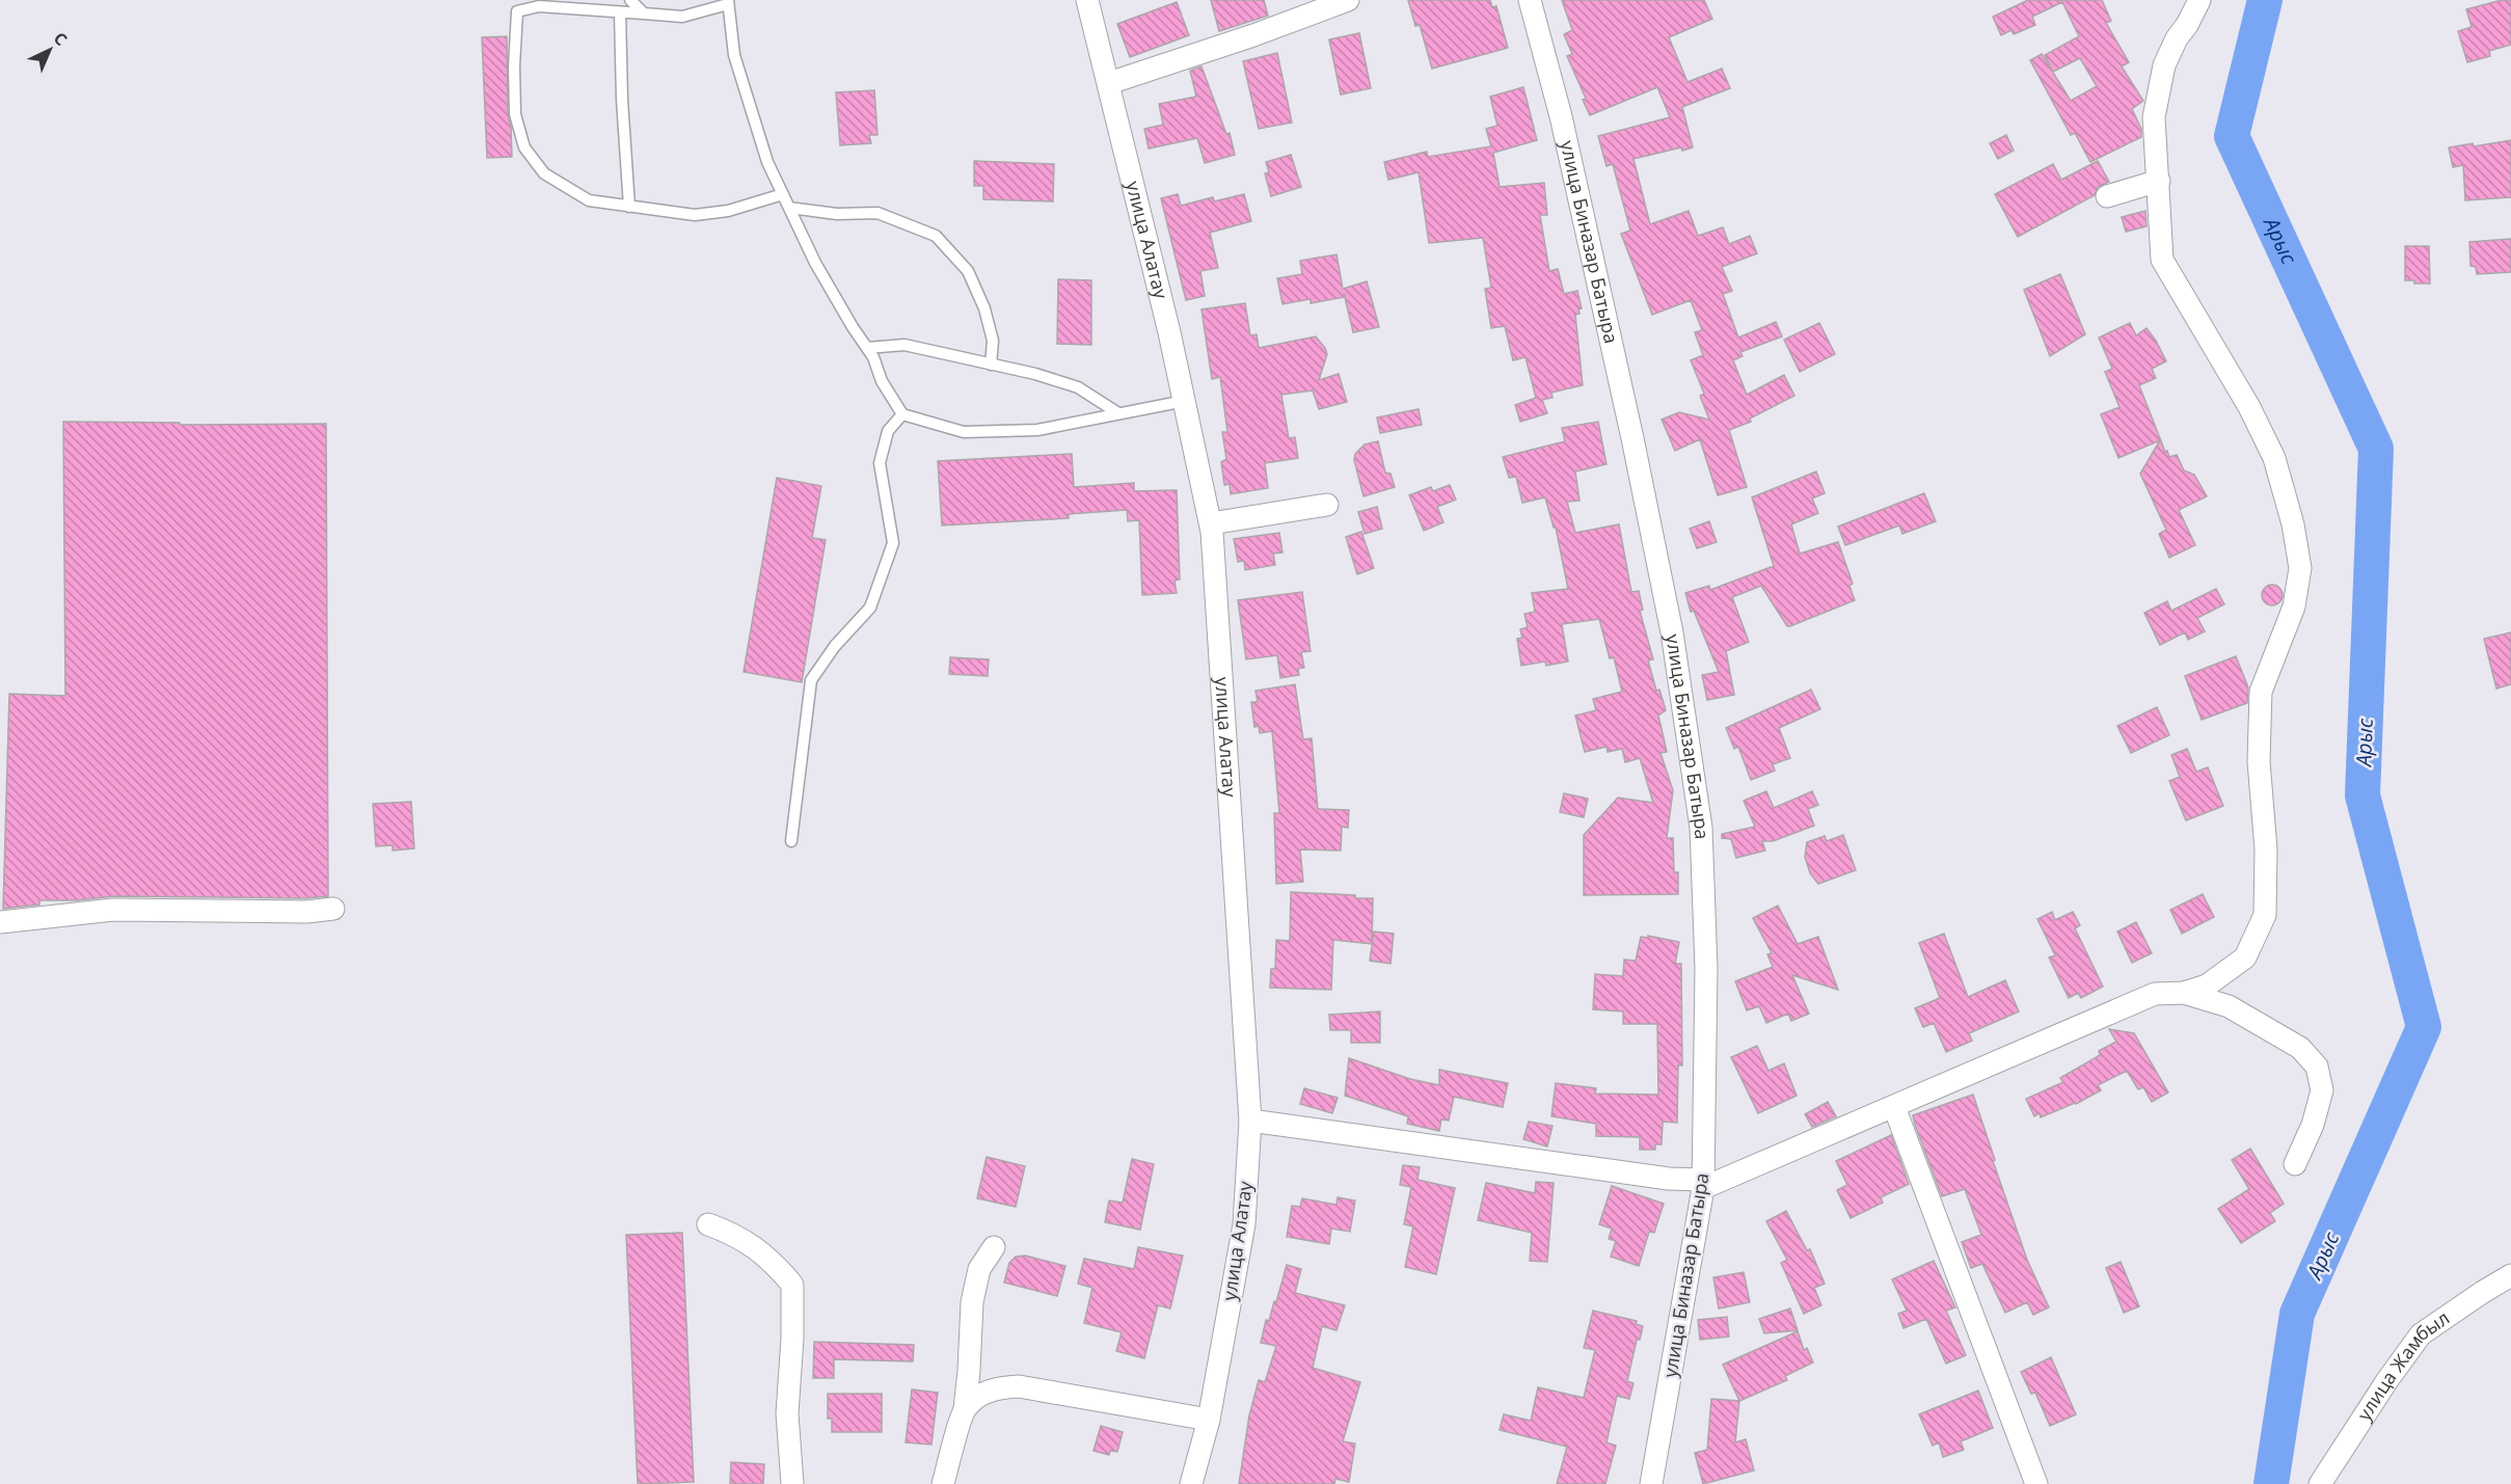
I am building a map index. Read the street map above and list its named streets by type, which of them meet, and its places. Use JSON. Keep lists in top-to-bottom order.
{
  "streets": {
    "street": ["улица Алатау", "улица Биназар Батыра", "улица Жамбыл"]
  },
  "water": ["Арыс"],
  "north": "top right"
}
